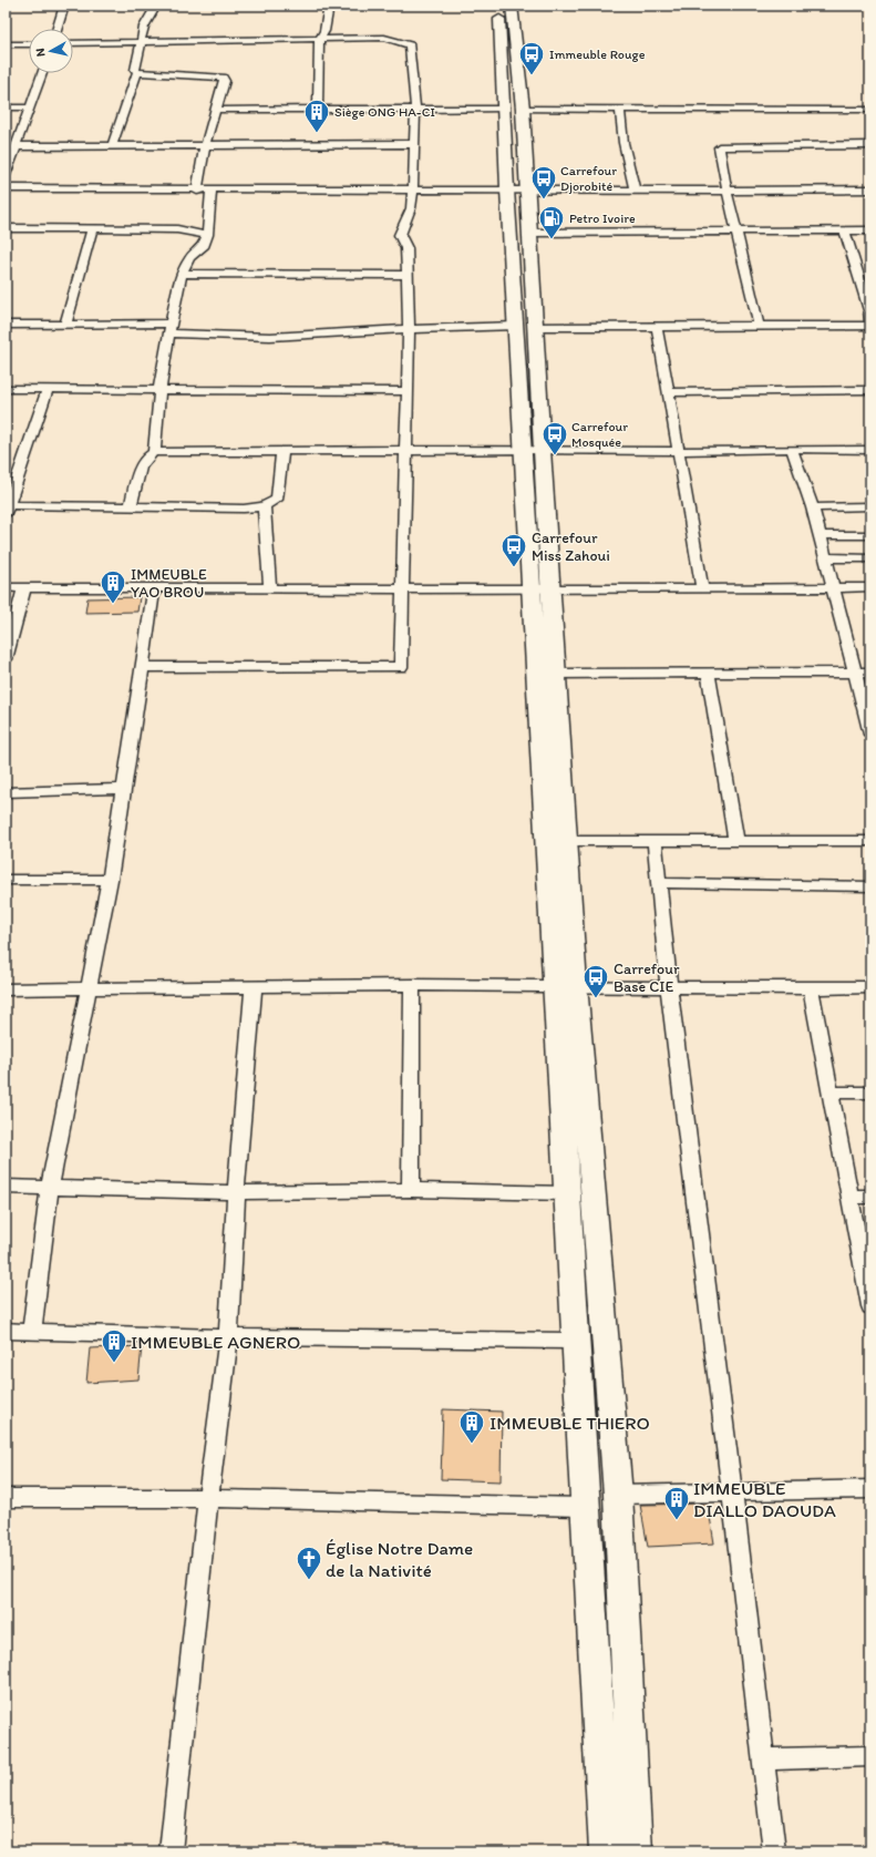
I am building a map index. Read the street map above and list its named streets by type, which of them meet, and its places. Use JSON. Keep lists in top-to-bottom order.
{
  "places": {
    "bus stop": [
      "Immeuble Rouge",
      "Carrefour Djorobité",
      "Carrefour Mosquée",
      "Carrefour Miss Zahoui",
      "Carrefour Base CIE"
    ],
    "building": [
      "Siège ONG HA-CI",
      "IMMEUBLE YAO BROU",
      "IMMEUBLE AGNERO",
      "IMMEUBLE THIERO",
      "IMMEUBLE DIALLO DAOUDA"
    ],
    "fuel station": ["Petro Ivoire"],
    "church": ["Église Notre Dame de la Nativité"]
  },
  "north": "left"
}
